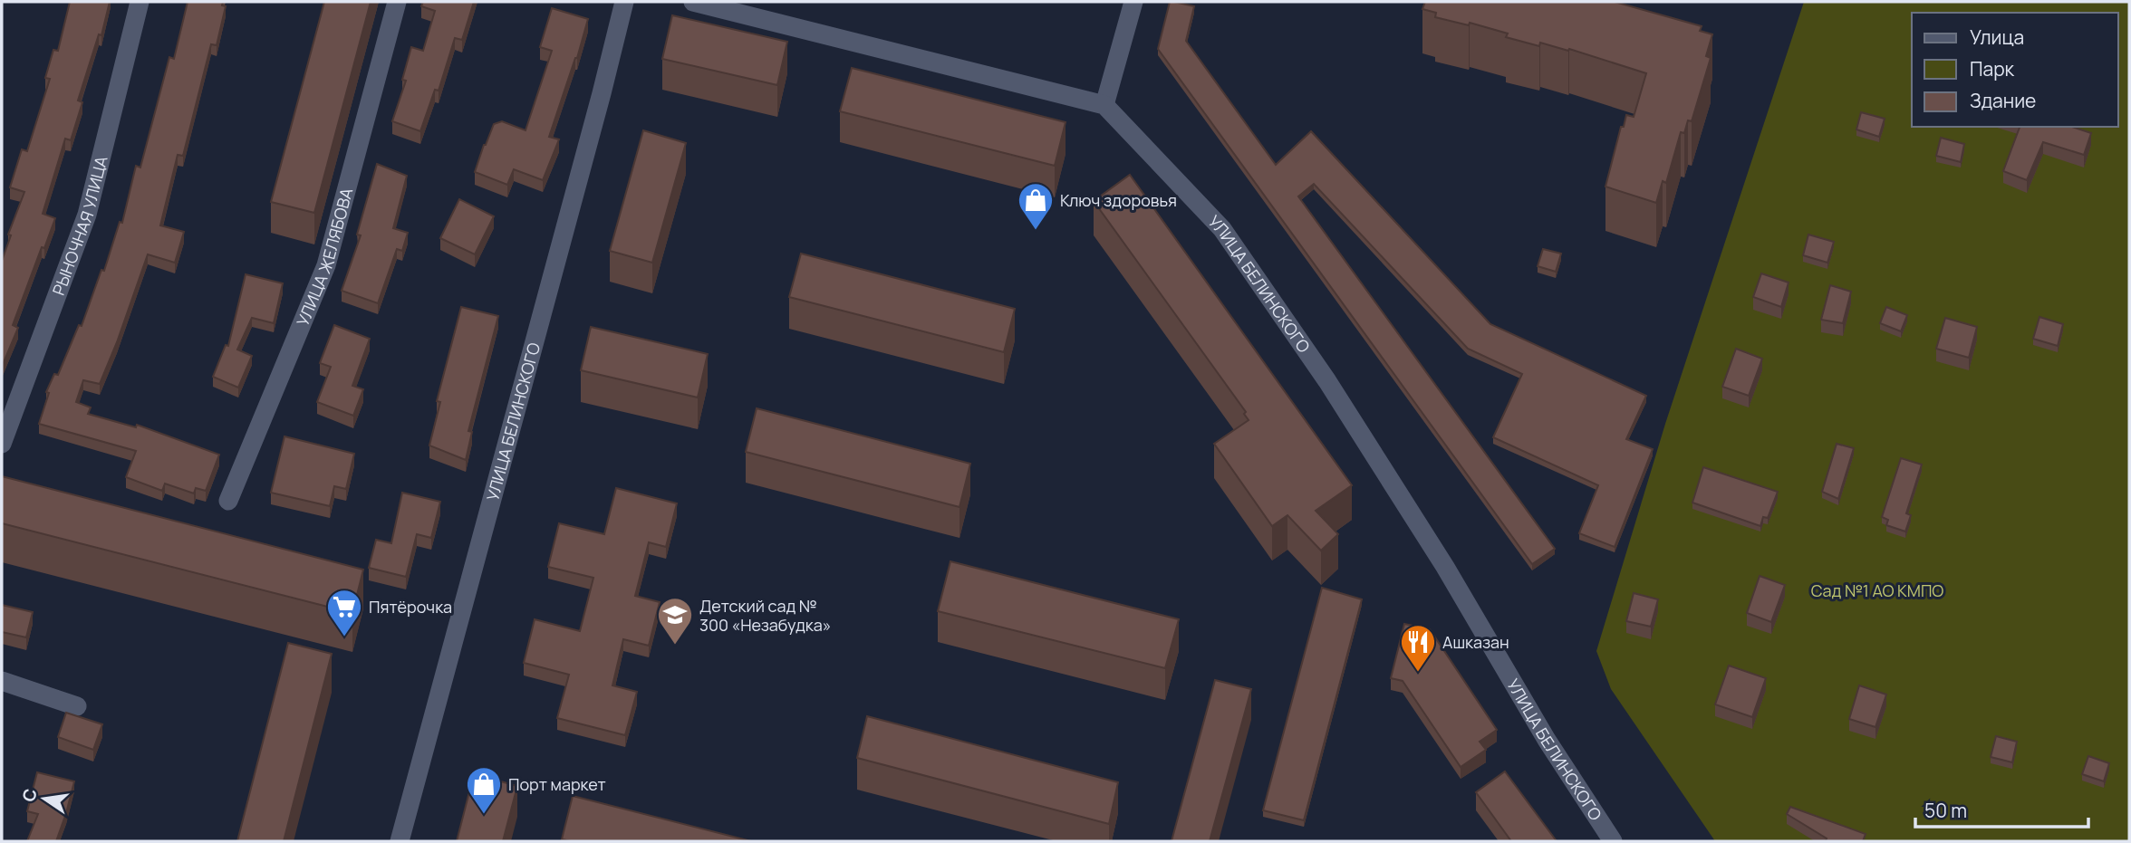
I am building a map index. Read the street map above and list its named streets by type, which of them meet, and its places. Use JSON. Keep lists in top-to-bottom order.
{
  "streets": {
    "street": ["РЫНОЧНАЯ УЛИЦА", "УЛИЦА ЖЕЛЯБОВА", "УЛИЦА БЕЛИНСКОГО"]
  },
  "parks": ["Сад №1 АО КМПО"],
  "places": {
    "shop": ["Ключ здоровья", "Порт маркет"],
    "supermarket": ["Пятёрочка"],
    "school or university": ["Детский сад № 300 «Незабудка»"],
    "restaurant": ["Ашказан"]
  },
  "legend": ["Улица", "Парк", "Здание"],
  "scale_bar": "50 m",
  "north": "left"
}
